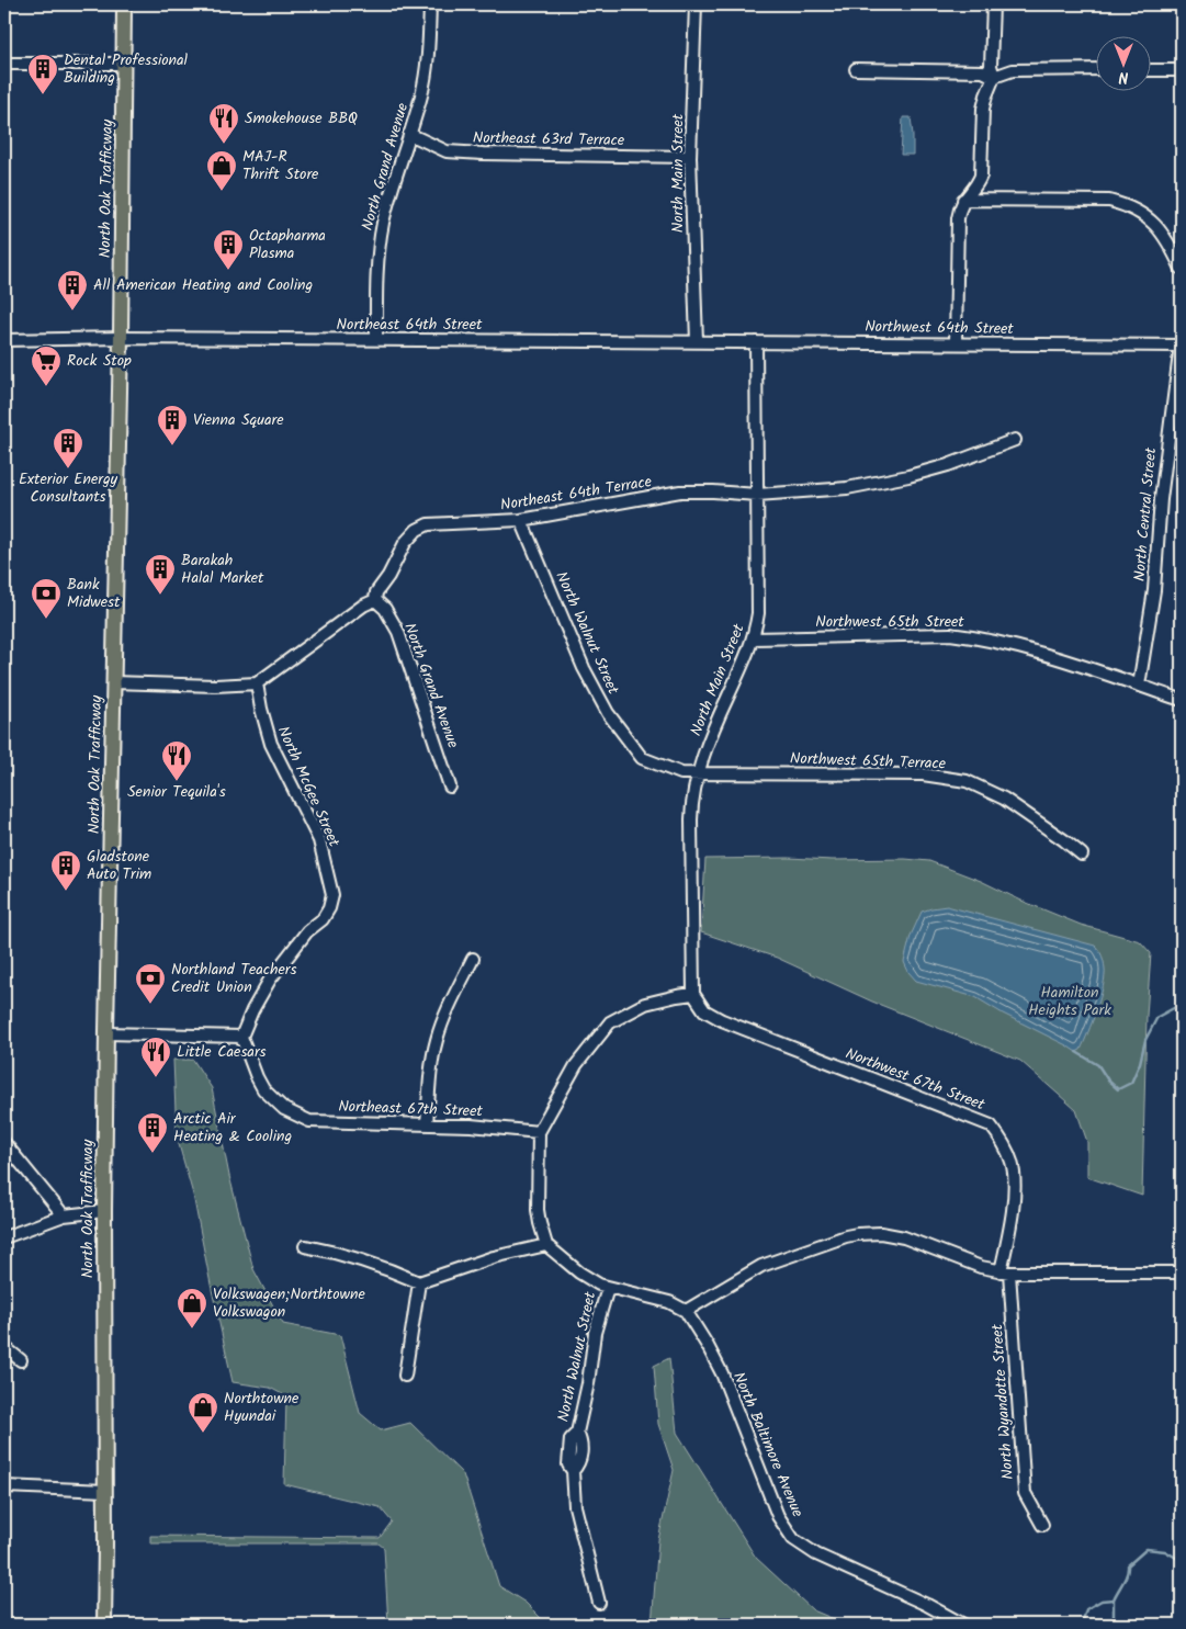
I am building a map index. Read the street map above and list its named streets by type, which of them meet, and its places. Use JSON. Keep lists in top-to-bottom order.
{
  "streets": {
    "main road": ["North Oak Trafficway"],
    "street": [
      "Northeast 63rd Terrace",
      "North Grand Avenue",
      "North Main Street",
      "Northeast 64th Street",
      "Northwest 64th Street",
      "Northeast 64th Terrace",
      "North Central Street",
      "Northwest 65th Street",
      "North Walnut Street",
      "Northwest 65th Terrace",
      "North McGee Street",
      "Northwest 67th Street",
      "Northeast 67th Street",
      "North Wyandotte Street",
      "North Baltimore Avenue"
    ]
  },
  "crossings": [
    ["Northeast 63rd Terrace", "North Grand Avenue"],
    ["Northeast 63rd Terrace", "North Main Street"],
    ["North Grand Avenue", "Northeast 64th Street"],
    ["North Grand Avenue", "Northeast 64th Terrace"],
    ["North Main Street", "Northeast 64th Street"],
    ["North Main Street", "Northwest 64th Street"],
    ["North Main Street", "Northeast 64th Terrace"],
    ["North Main Street", "Northwest 65th Street"],
    ["North Main Street", "North Walnut Street"],
    ["North Main Street", "Northwest 65th Terrace"],
    ["North Main Street", "Northwest 67th Street"],
    ["North Oak Trafficway", "Northeast 64th Street"],
    ["Northeast 64th Street", "Northwest 64th Street"],
    ["Northwest 64th Street", "North Central Street"],
    ["Northeast 64th Terrace", "North Walnut Street"],
    ["North Central Street", "Northwest 65th Street"],
    ["North Walnut Street", "Northwest 65th Terrace"],
    ["North McGee Street", "Northeast 67th Street"],
    ["Northwest 67th Street", "North Wyandotte Street"]
  ],
  "parks": ["Hamilton Heights Park"],
  "places": {
    "building": [
      "Dental Professional Building",
      "Octapharma Plasma",
      "All American Heating and Cooling",
      "Vienna Square",
      "Exterior Energy Consultants",
      "Barakah Halal Market",
      "Gladstone Auto Trim",
      "Arctic Air Heating & Cooling"
    ],
    "restaurant": ["Smokehouse BBQ", "Senior Tequila's", "Little Caesars"],
    "shop": ["MAJ-R Thrift Store", "Volkswagen;Northtowne Volkswagon", "Northtowne Hyundai"],
    "supermarket": ["Rock Stop"],
    "bank": ["Bank Midwest", "Northland Teachers Credit Union"]
  },
  "north": "bottom"
}
